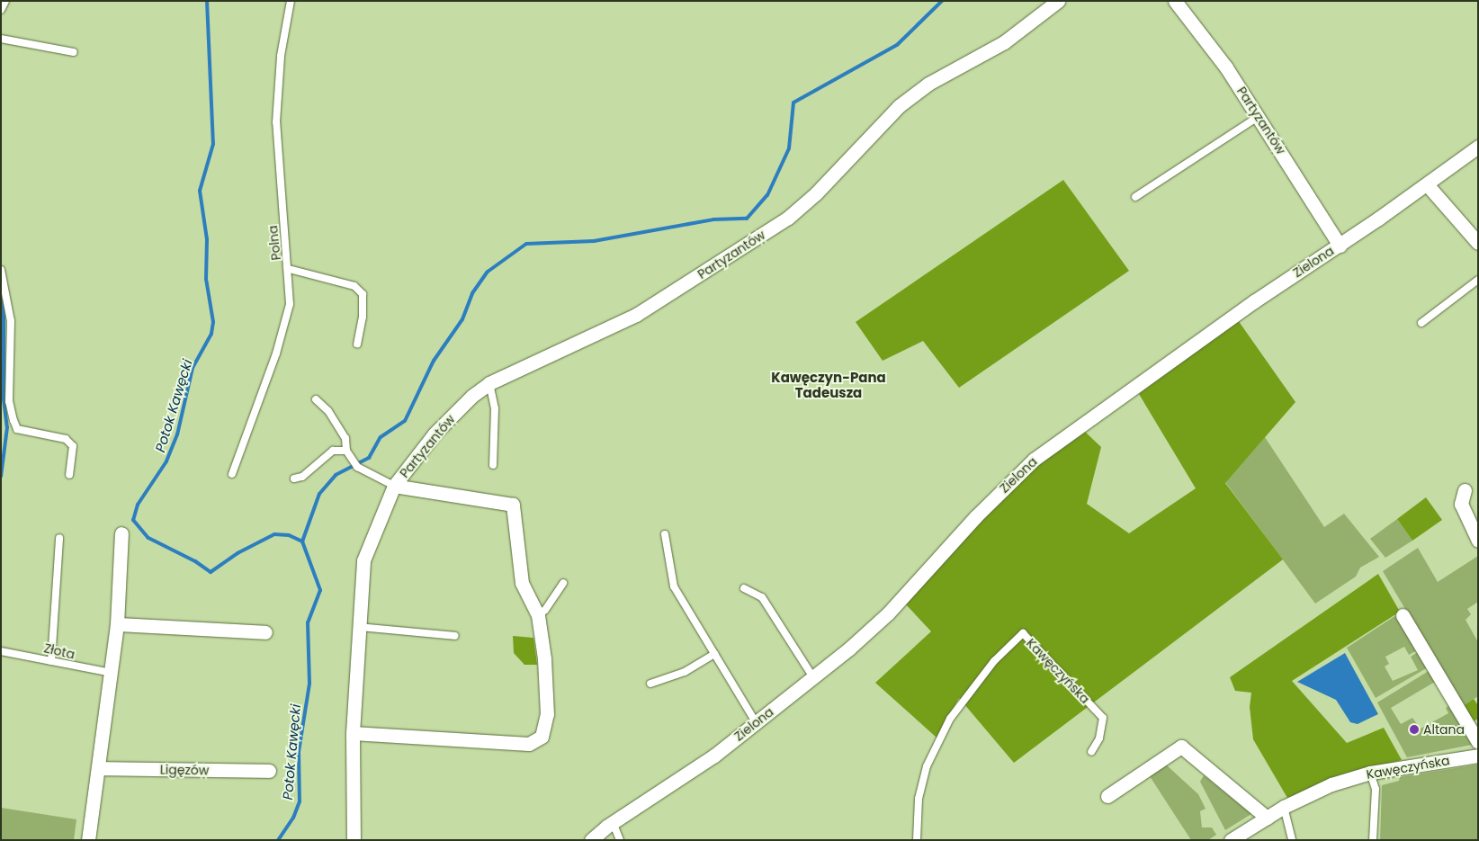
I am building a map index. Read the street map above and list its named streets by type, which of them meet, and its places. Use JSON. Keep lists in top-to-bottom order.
{
  "streets": {
    "street": [
      "Partyzantów",
      "Zielona",
      "Kawęczyńska",
      "Ligęzów"
    ],
    "lane": ["Polna", "Złota"]
  },
  "crossings": [
    ["Partyzantów", "Zielona"]
  ],
  "districts": ["Kawęczyn-Pana Tadeusza"],
  "water": ["Potok Kawęcki"],
  "places": ["Altana"]
}
